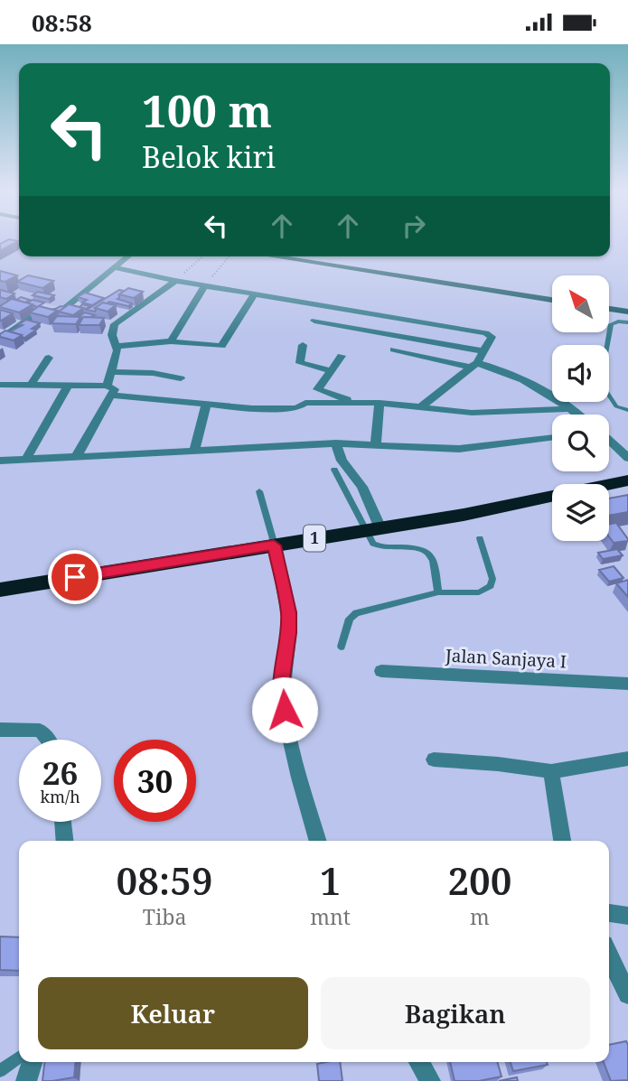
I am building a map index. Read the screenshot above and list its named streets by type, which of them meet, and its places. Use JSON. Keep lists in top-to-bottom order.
{
  "streets": {
    "highway": ["1"],
    "street": ["Jalan Sanjaya I"]
  },
  "north": "top left",
  "page": {
    "status": "08:58",
    "turn": ["100 m", "Belok kiri"],
    "speed": "26 km/h",
    "limit": "30",
    "eta": [
      "08:59",
      "Tiba",
      "1",
      "mnt",
      "200",
      "m"
    ],
    "buttons": ["Keluar", "Bagikan"]
  }
}
